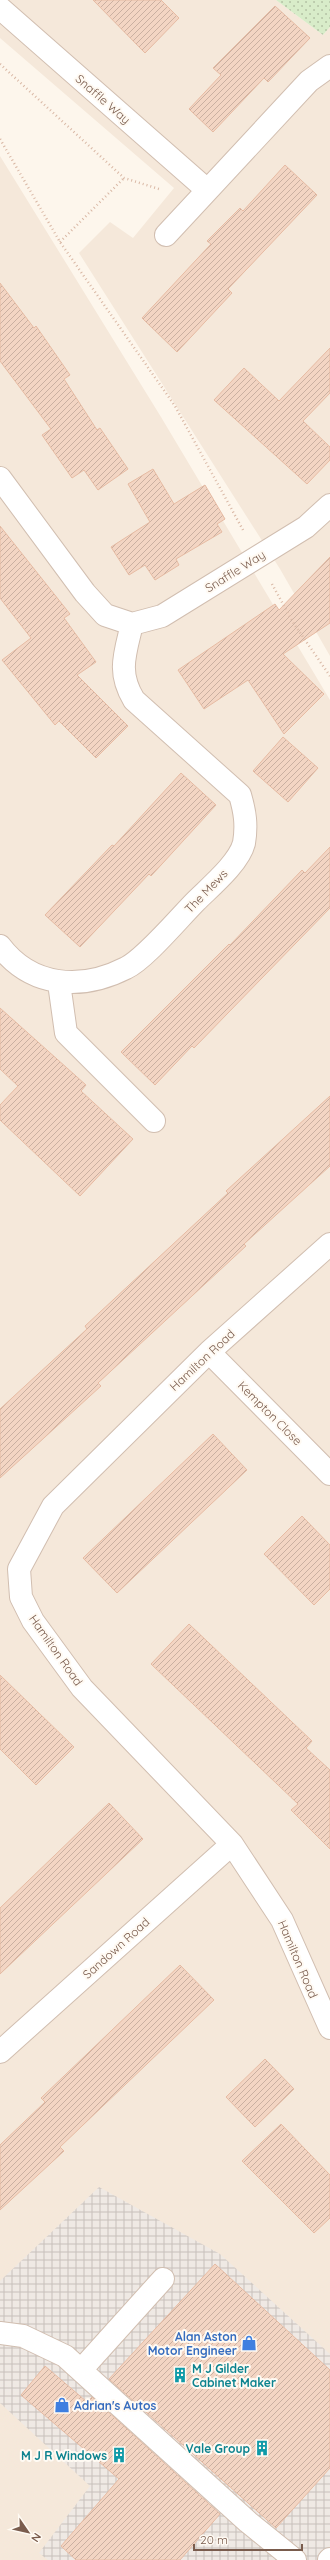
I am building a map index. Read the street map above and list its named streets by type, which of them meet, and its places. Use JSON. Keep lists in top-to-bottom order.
{
  "streets": {
    "street": [
      "Snaffle Way",
      "The Mews",
      "Hamilton Road",
      "Kempton Close",
      "Sandown Road"
    ]
  },
  "crossings": [
    ["Snaffle Way", "The Mews"],
    ["Hamilton Road", "Kempton Close"],
    ["Hamilton Road", "Sandown Road"]
  ],
  "places": {
    "shop": ["Alan Aston Motor Engineer", "Adrian's Autos"],
    "building": ["M J Gilder Cabinet Maker", "Vale Group", "M J R Windows"]
  },
  "scale_bar": "20 m",
  "north": "bottom right"
}
